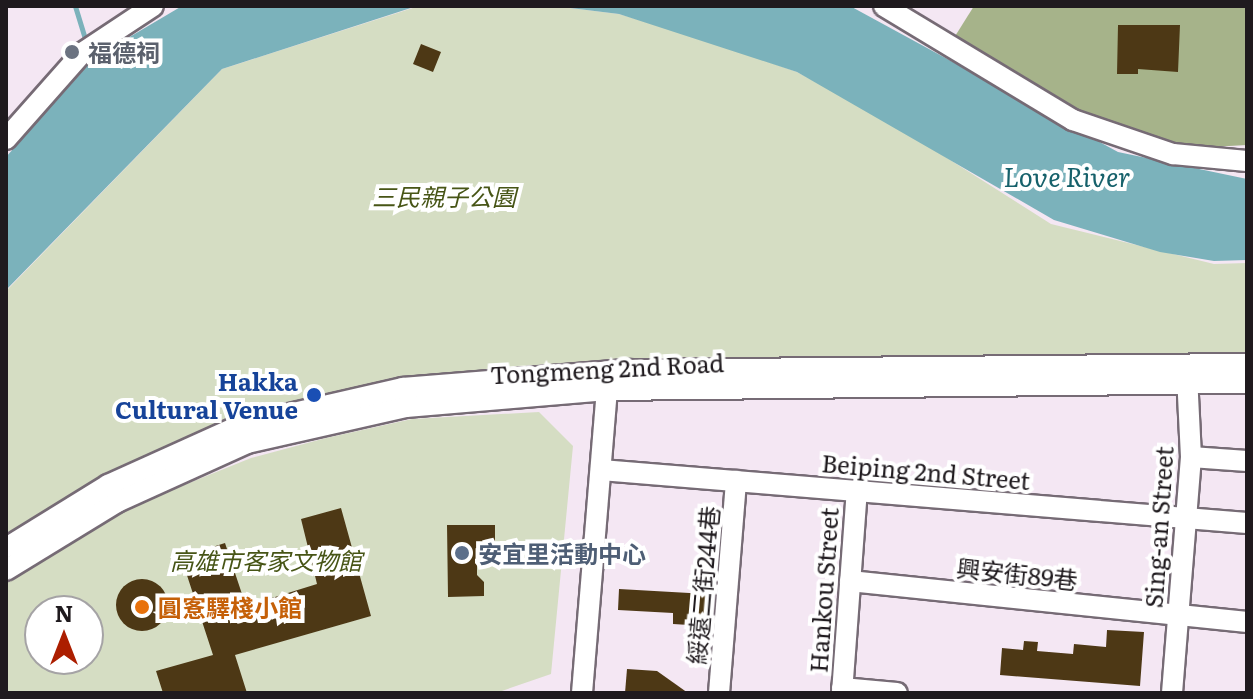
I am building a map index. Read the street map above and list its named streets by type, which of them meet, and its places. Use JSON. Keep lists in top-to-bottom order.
{
  "streets": {
    "street": [
      "Tongmeng 2nd Road",
      "Beiping 2nd Street",
      "Sing-an Street",
      "興安街89巷",
      "綏遠二街244巷",
      "Hankou Street"
    ]
  },
  "crossings": [
    ["Tongmeng 2nd Road", "Sing-an Street"],
    ["Beiping 2nd Street", "Sing-an Street"],
    ["Beiping 2nd Street", "綏遠二街244巷"],
    ["Beiping 2nd Street", "Hankou Street"],
    ["Sing-an Street", "興安街89巷"],
    ["興安街89巷", "Hankou Street"]
  ],
  "water": ["Love River"],
  "parks": ["三民親子公園", "高雄市客家文物館"],
  "places": [
    "福德祠",
    "Hakka Cultural Venue",
    "安宜里活動中心",
    "圓愙驛棧小館"
  ],
  "north": "top"
}
